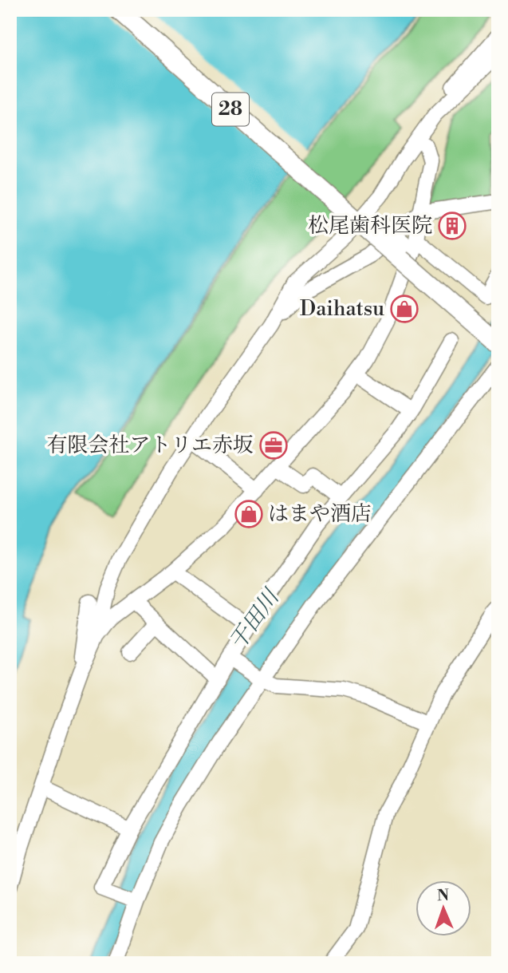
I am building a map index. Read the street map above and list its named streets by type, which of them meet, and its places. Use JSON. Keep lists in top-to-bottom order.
{
  "streets": {
    "main road": ["28"]
  },
  "water": ["干田川"],
  "places": {
    "building": ["松尾歯科医院"],
    "shop": ["Daihatsu", "はまや酒店"],
    "office": ["有限会社アトリエ赤坂"]
  },
  "north": "top"
}
